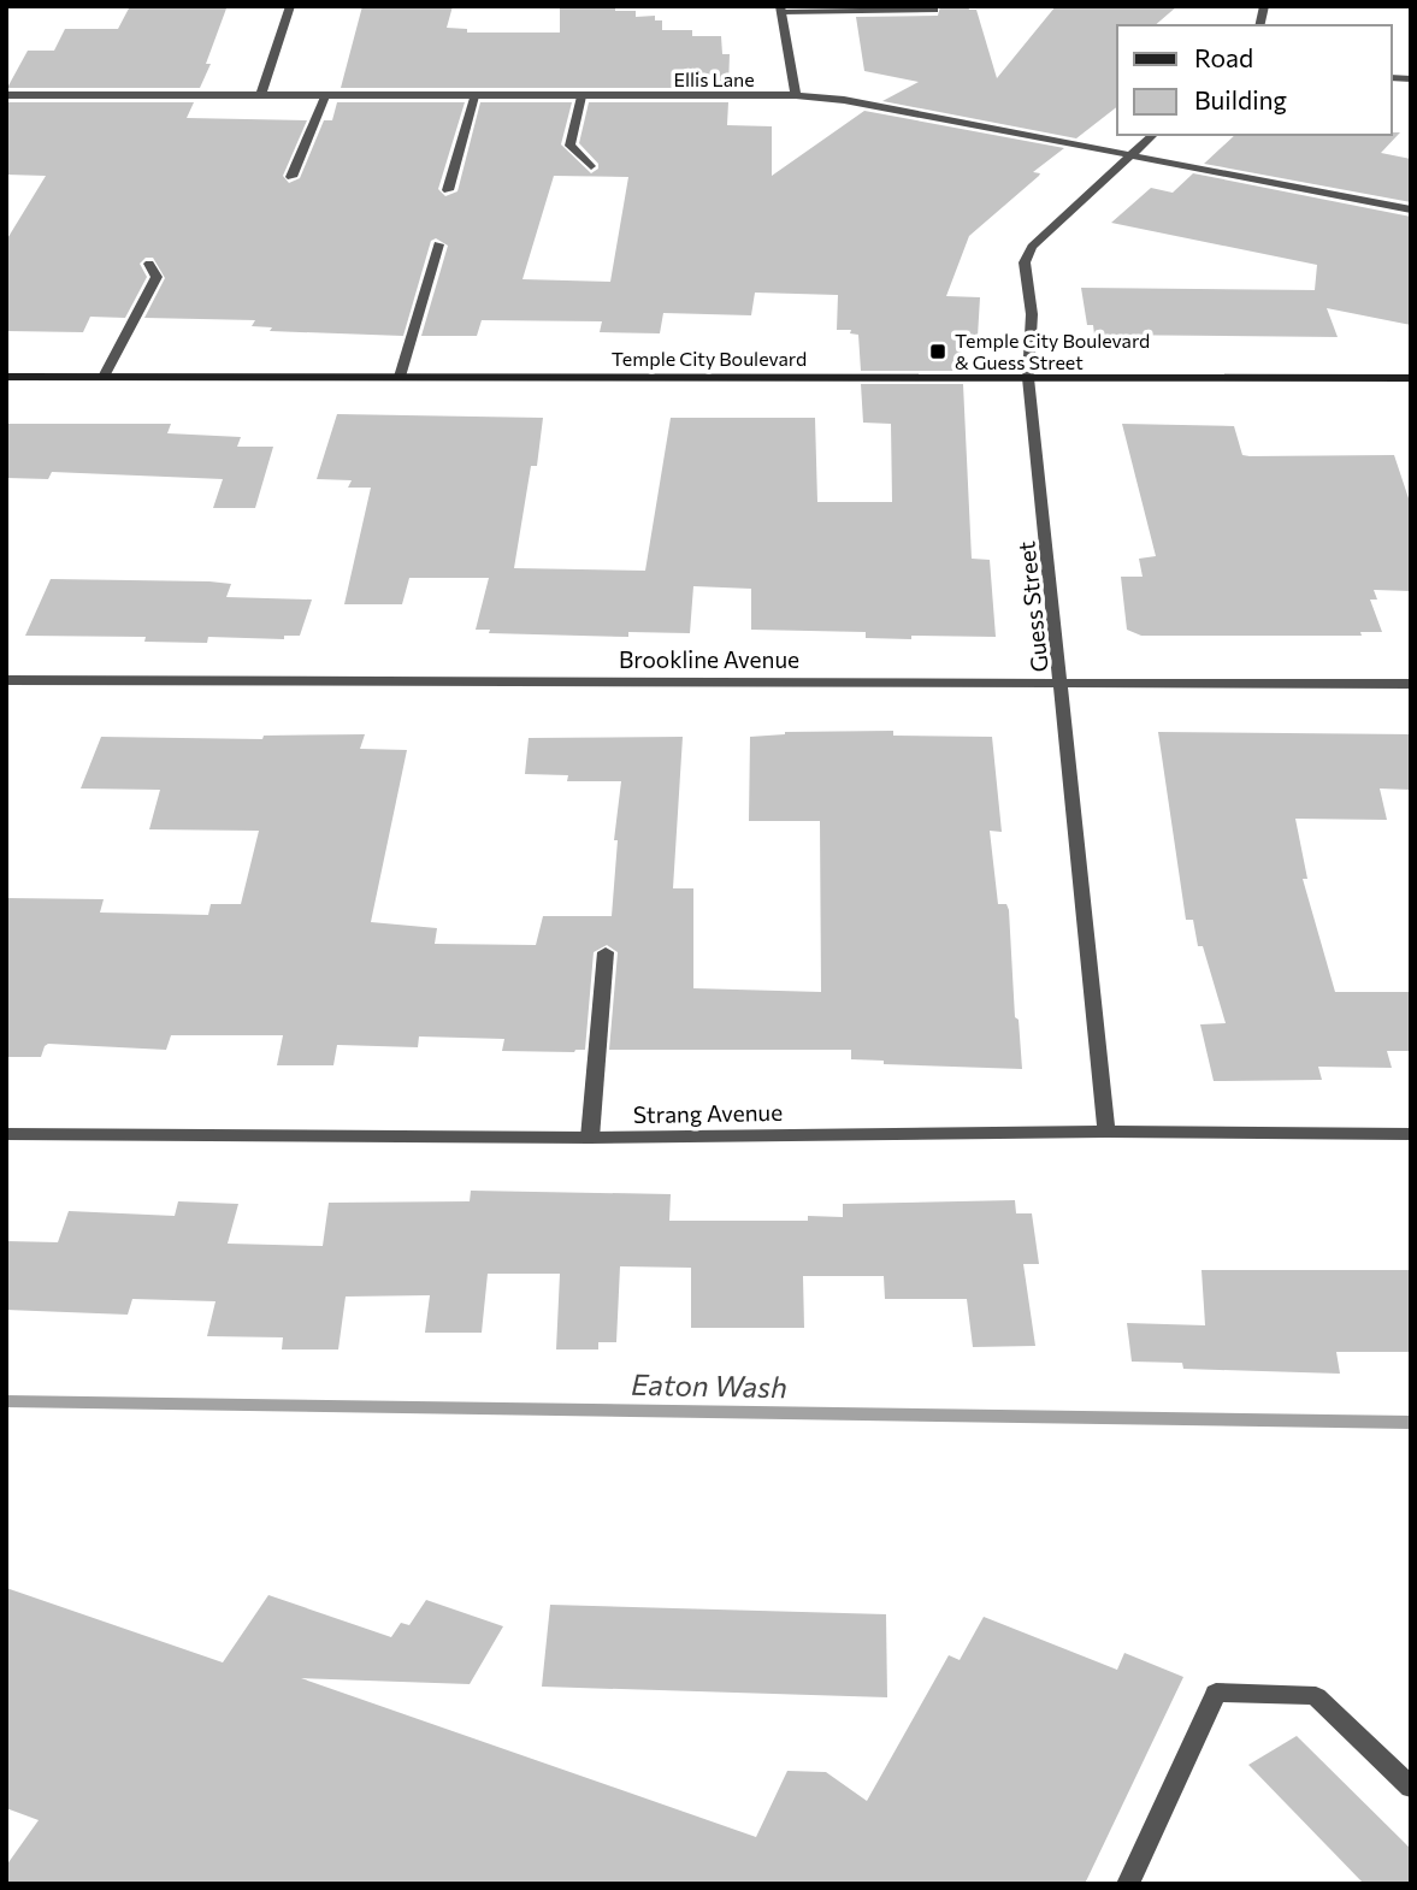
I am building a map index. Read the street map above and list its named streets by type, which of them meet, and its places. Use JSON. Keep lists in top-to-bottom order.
{
  "streets": {
    "main road": ["Temple City Boulevard"],
    "street": [
      "Ellis Lane",
      "Guess Street",
      "Brookline Avenue",
      "Strang Avenue"
    ]
  },
  "crossings": [
    ["Ellis Lane", "Guess Street"],
    ["Temple City Boulevard", "Guess Street"],
    ["Guess Street", "Brookline Avenue"],
    ["Guess Street", "Strang Avenue"]
  ],
  "water": ["Eaton Wash"],
  "places": {
    "transit": ["Temple City Boulevard & Guess Street"]
  },
  "legend": ["Road", "Building"]
}
